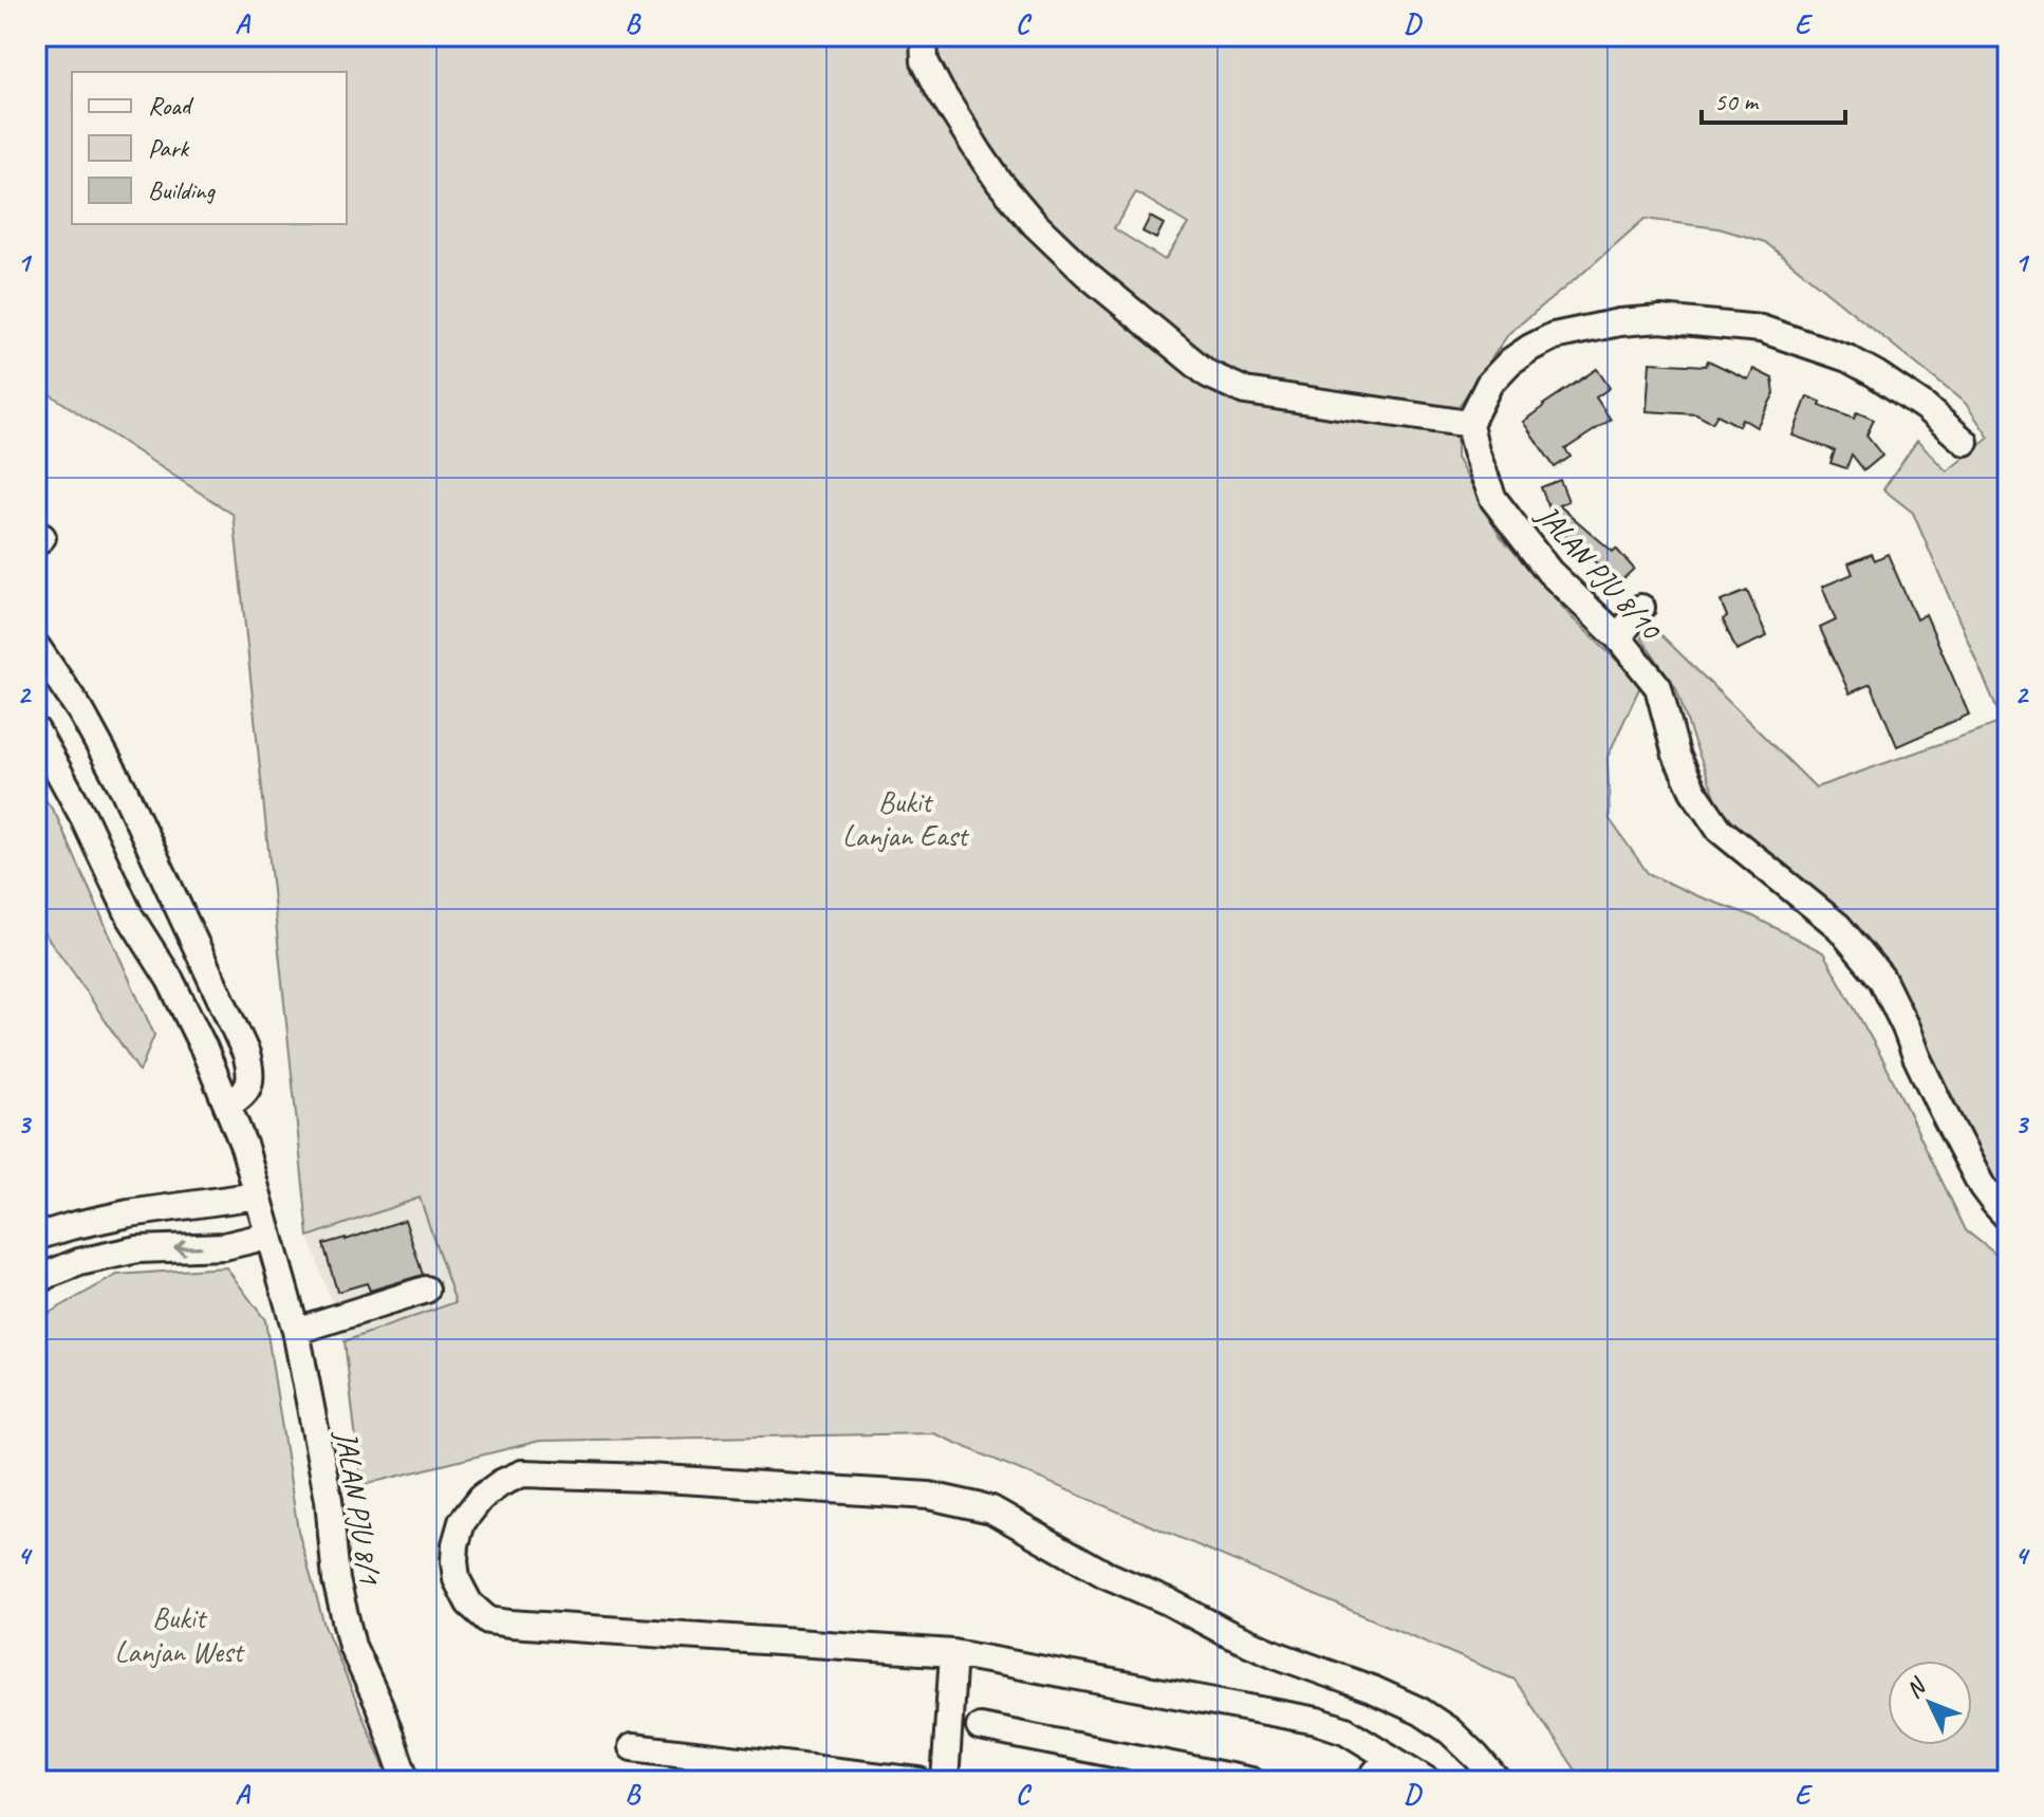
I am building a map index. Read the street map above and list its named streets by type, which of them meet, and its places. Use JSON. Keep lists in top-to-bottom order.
{
  "streets": {
    "street": ["JALAN PJU 8/10", "JALAN PJU 8/1"]
  },
  "parks": ["Bukit Lanjan East", "Bukit Lanjan West"],
  "legend": ["Road", "Park", "Building"],
  "scale_bar": "50 m",
  "north": "top left",
  "grid": {
    "columns": [
      "A",
      "B",
      "C",
      "D",
      "E"
    ],
    "rows": [
      "1",
      "2",
      "3",
      "4"
    ]
  }
}
